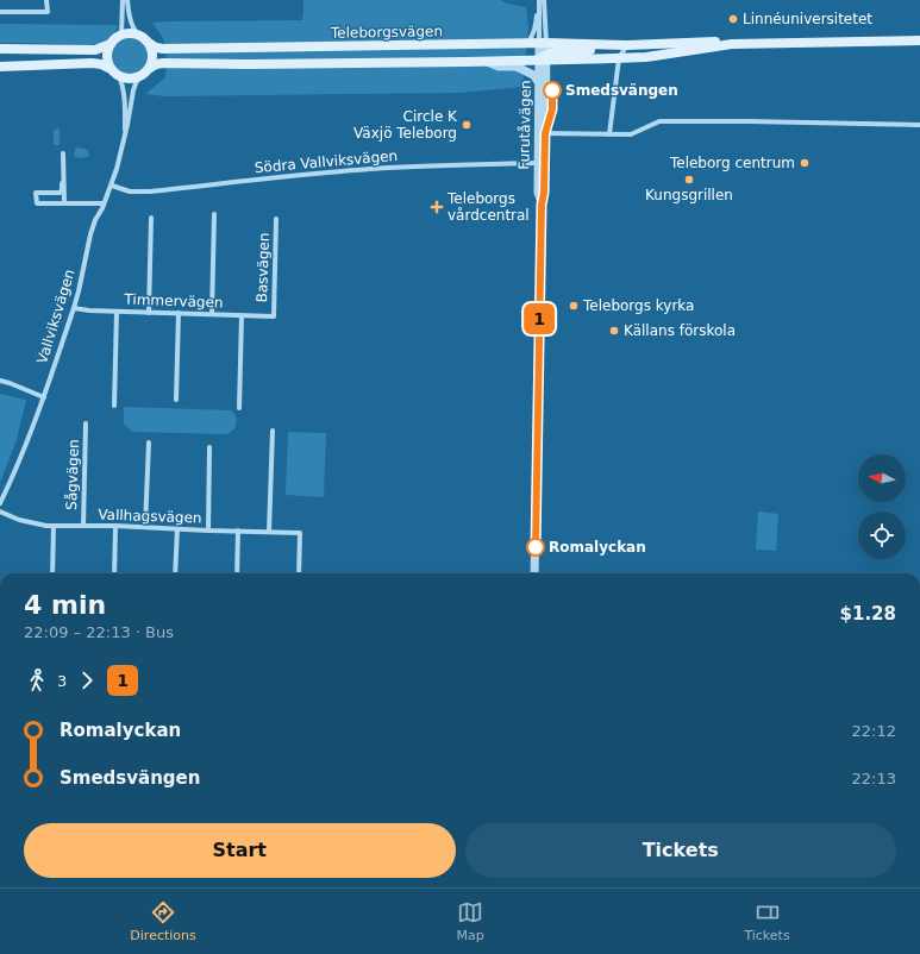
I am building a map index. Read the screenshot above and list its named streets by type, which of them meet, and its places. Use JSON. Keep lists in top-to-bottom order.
{
  "streets": {
    "main road": ["Teleborgsvägen"],
    "street": [
      "Furutåvägen",
      "Södra Vallviksvägen",
      "Basvägen",
      "Timmervägen",
      "Vallviksvägen",
      "Sågvägen",
      "Vallhagsvägen"
    ]
  },
  "crossings": [
    ["Teleborgsvägen", "Furutåvägen"],
    ["Teleborgsvägen", "Vallviksvägen"],
    ["Furutåvägen", "Södra Vallviksvägen"],
    ["Södra Vallviksvägen", "Vallviksvägen"],
    ["Basvägen", "Timmervägen"],
    ["Timmervägen", "Vallviksvägen"],
    ["Sågvägen", "Vallhagsvägen"]
  ],
  "places": {
    "other": [
      "Linnéuniversitetet",
      "Smedsvängen",
      "Circle K Växjö Teleborg",
      "Teleborg centrum",
      "Kungsgrillen",
      "Teleborgs kyrka",
      "Källans förskola",
      "Romalyckan"
    ],
    "health": ["Teleborgs vårdcentral"]
  },
  "lines": ["bus line 1"],
  "north": "left",
  "page": {
    "on_map": "1",
    "heading": ["4 min", "22:09 – 22:13 · Bus", "$1.28"],
    "legs": ["3", "1"],
    "list": [
      {
        "name": "Romalyckan",
        "value": "22:12"
      },
      {
        "name": "Smedsvängen",
        "value": "22:13"
      }
    ],
    "buttons": ["Start", "Tickets"],
    "tabs": ["Directions", "Map", "Tickets"]
  }
}
